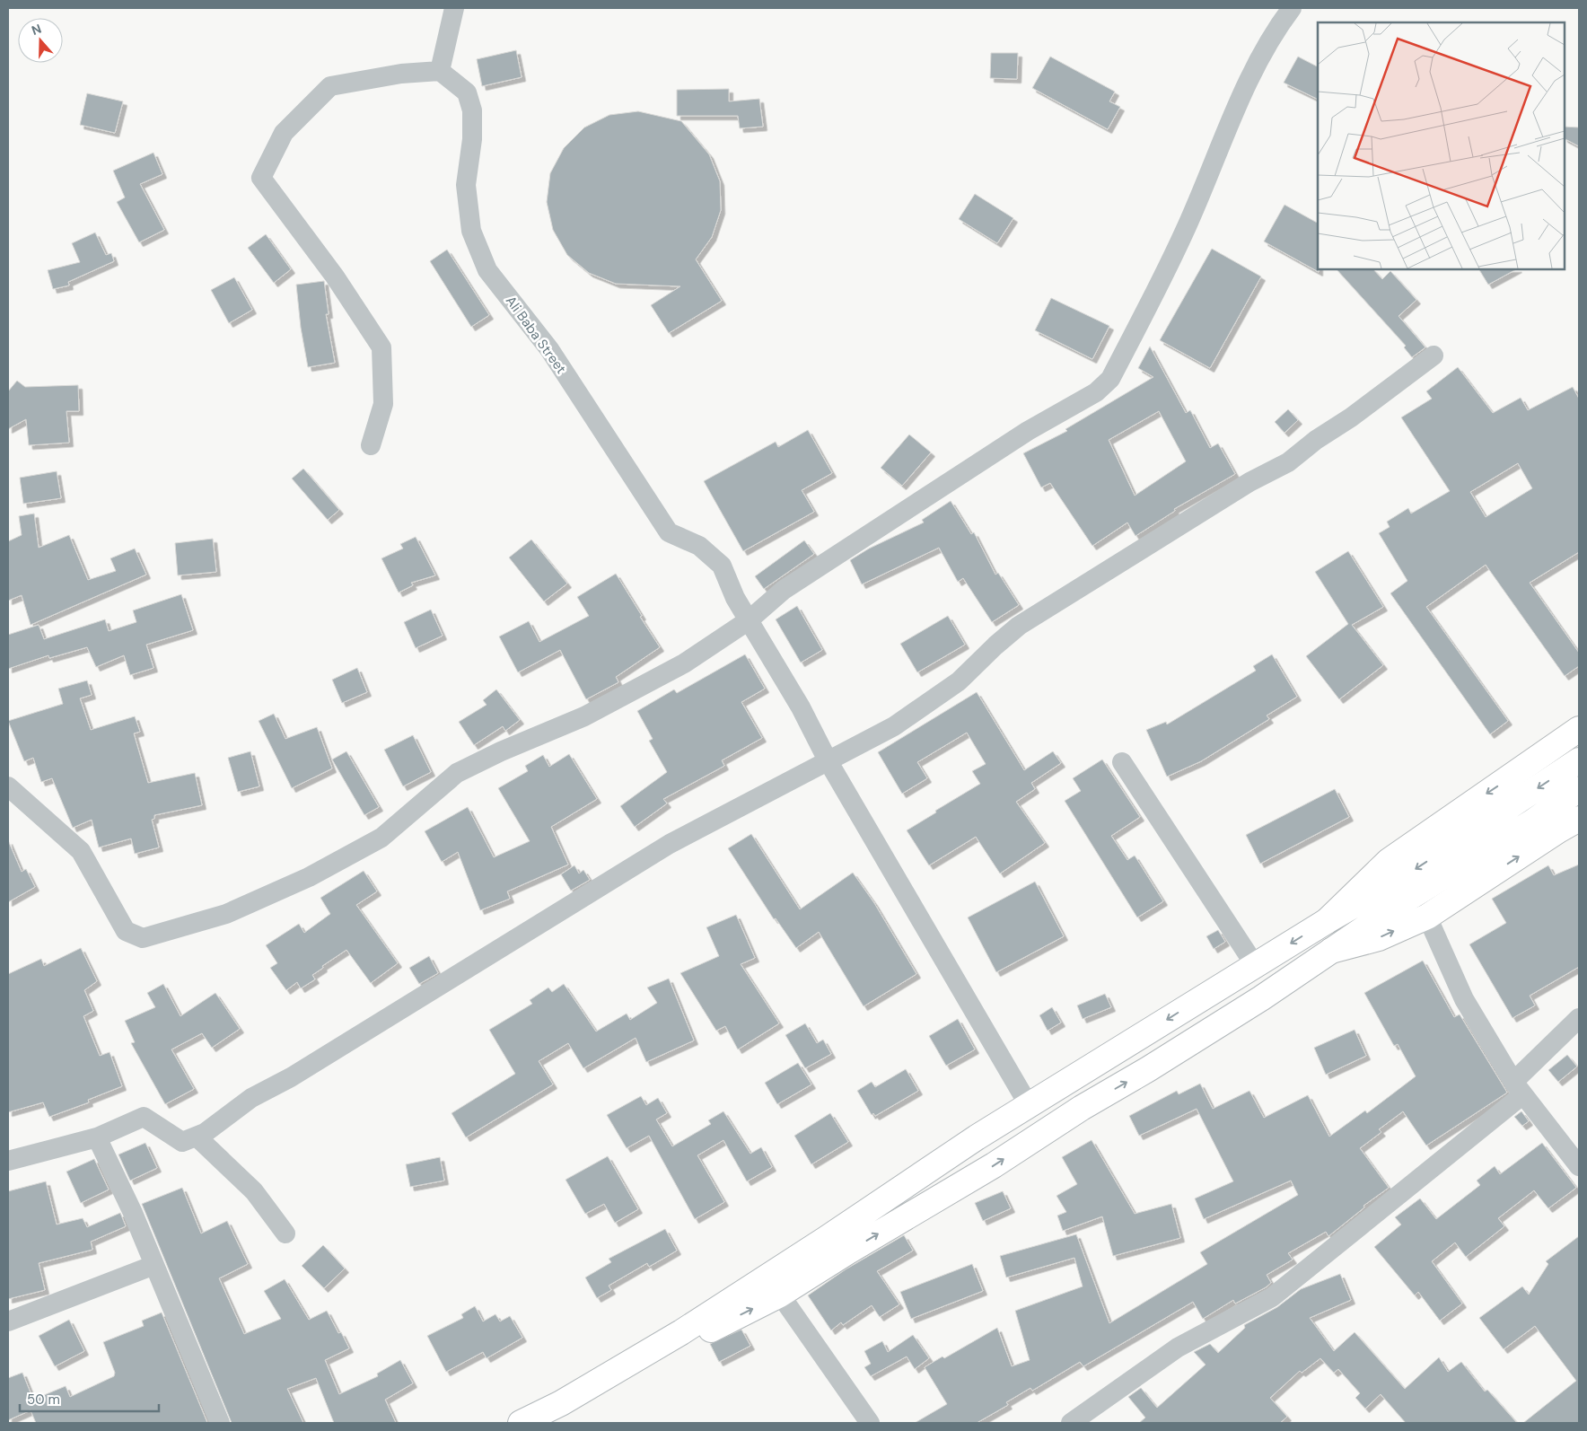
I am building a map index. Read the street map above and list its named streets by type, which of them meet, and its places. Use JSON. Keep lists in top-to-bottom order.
{
  "streets": {
    "street": ["Ali Baba Street"]
  },
  "scale_bar": "50 m",
  "north": "top"
}
